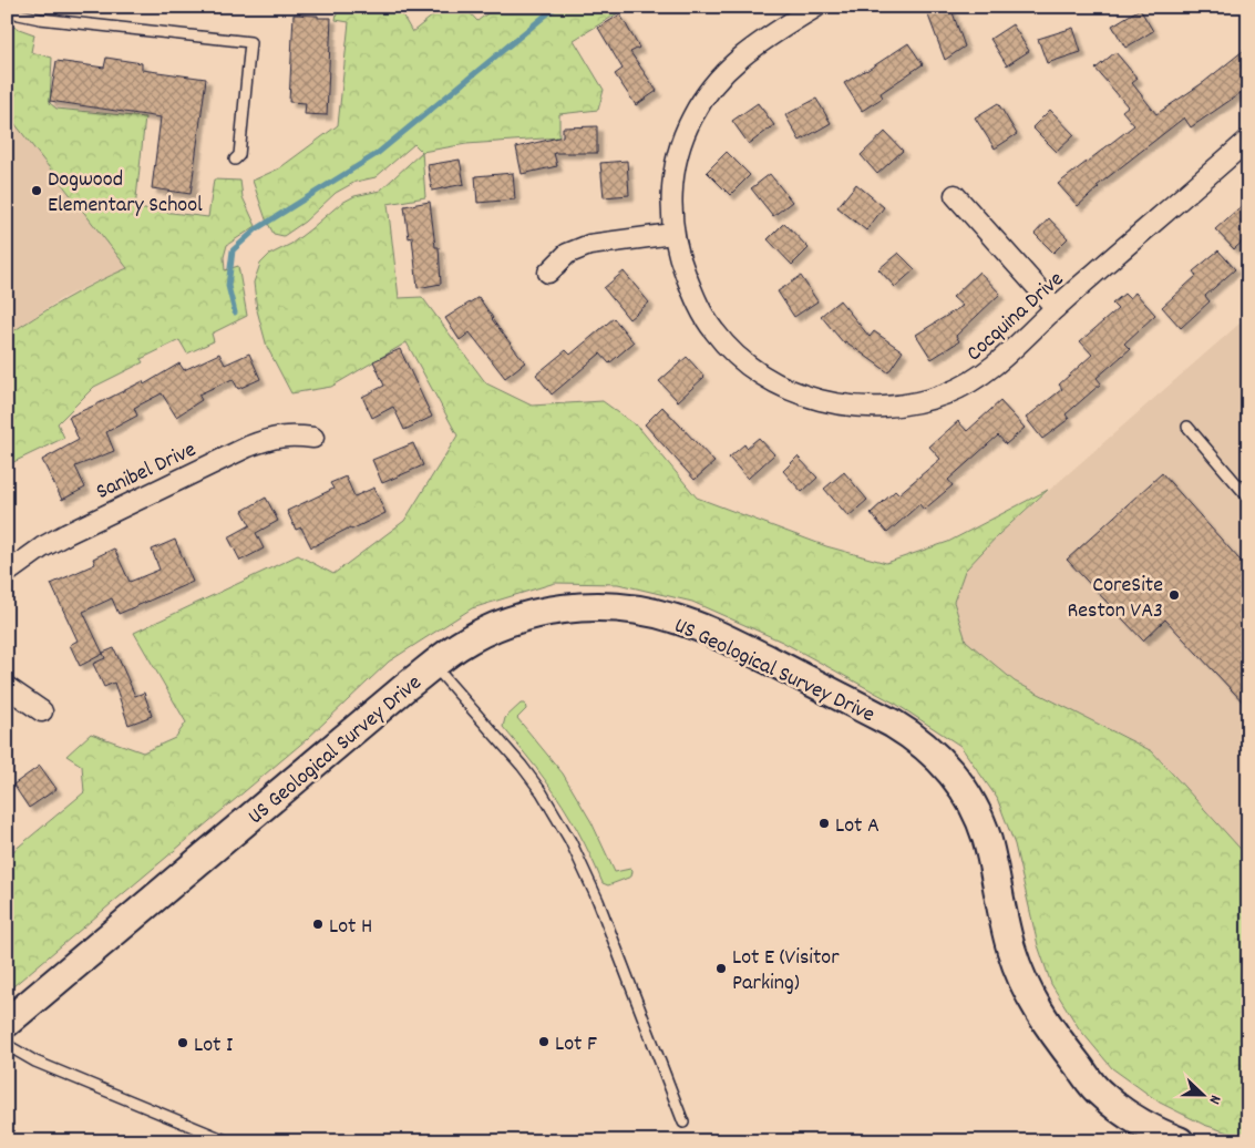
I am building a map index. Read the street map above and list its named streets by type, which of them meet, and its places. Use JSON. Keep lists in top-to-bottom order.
{
  "streets": {
    "street": ["Cocquina Drive", "Sanibel Drive", "US Geological Survey Drive"]
  },
  "places": [
    "Dogwood Elementary School",
    "CoreSite Reston VA3",
    "Lot A",
    "Lot H",
    "Lot E (Visitor Parking)",
    "Lot F",
    "Lot I"
  ],
  "north": "right"
}
